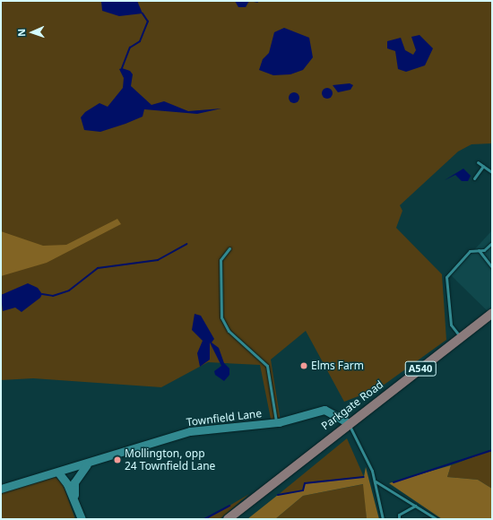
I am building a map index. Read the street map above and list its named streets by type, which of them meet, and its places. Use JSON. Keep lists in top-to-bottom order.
{
  "streets": {
    "main road": ["A540", "Parkgate Road"],
    "street": ["Townfield Lane"]
  },
  "crossings": [
    ["Parkgate Road", "Townfield Lane"]
  ],
  "places": ["Elms Farm", "Mollington, opp 24 Townfield Lane"],
  "north": "left"
}
